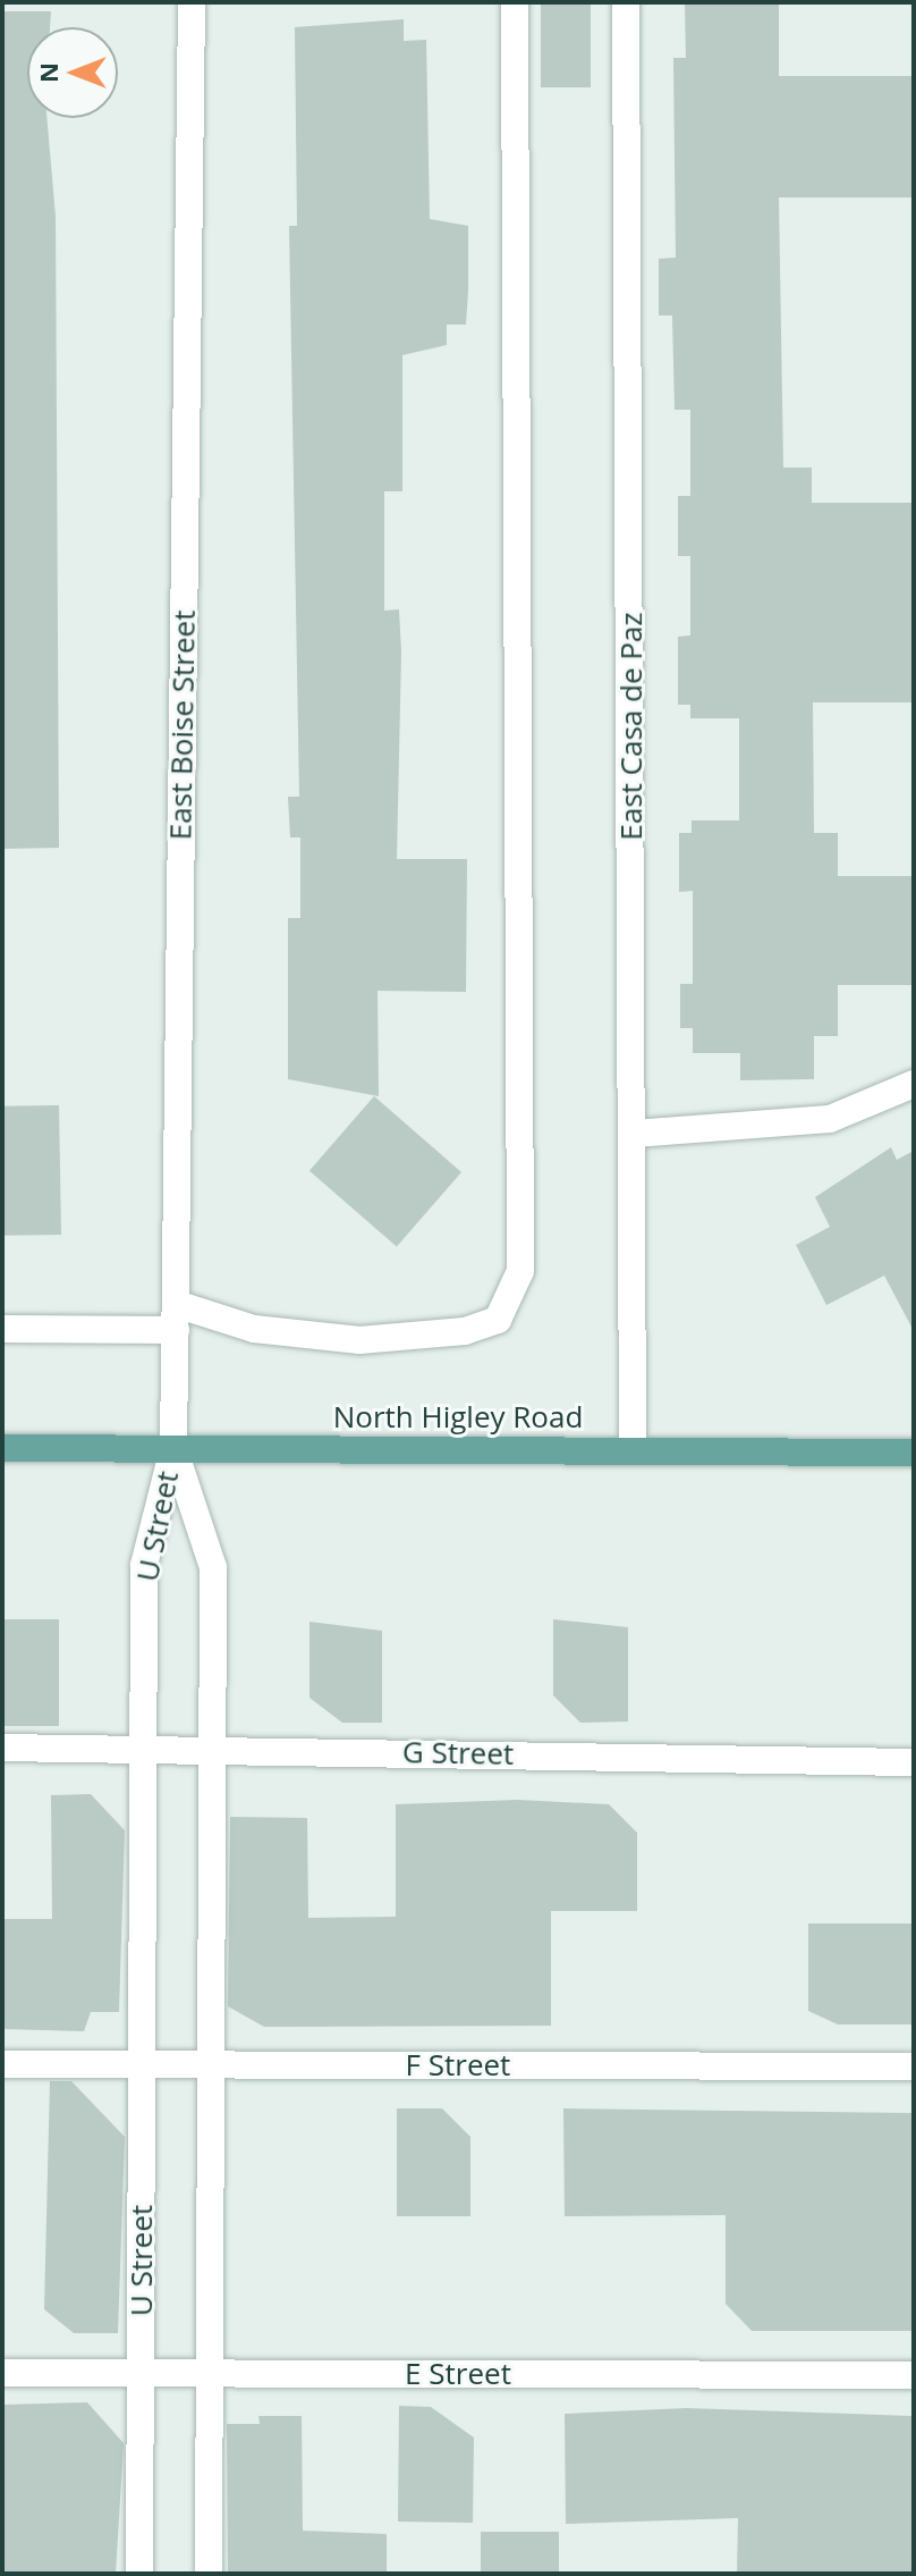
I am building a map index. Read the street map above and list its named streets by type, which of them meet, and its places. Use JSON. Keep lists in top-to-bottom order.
{
  "streets": {
    "main road": ["North Higley Road"],
    "street": [
      "East Boise Street",
      "East Casa de Paz",
      "U Street",
      "G Street",
      "F Street",
      "E Street"
    ]
  },
  "crossings": [
    ["East Boise Street", "North Higley Road"],
    ["East Boise Street", "U Street"],
    ["East Casa de Paz", "North Higley Road"],
    ["North Higley Road", "U Street"],
    ["U Street", "G Street"],
    ["U Street", "F Street"],
    ["U Street", "E Street"]
  ],
  "north": "left"
}
